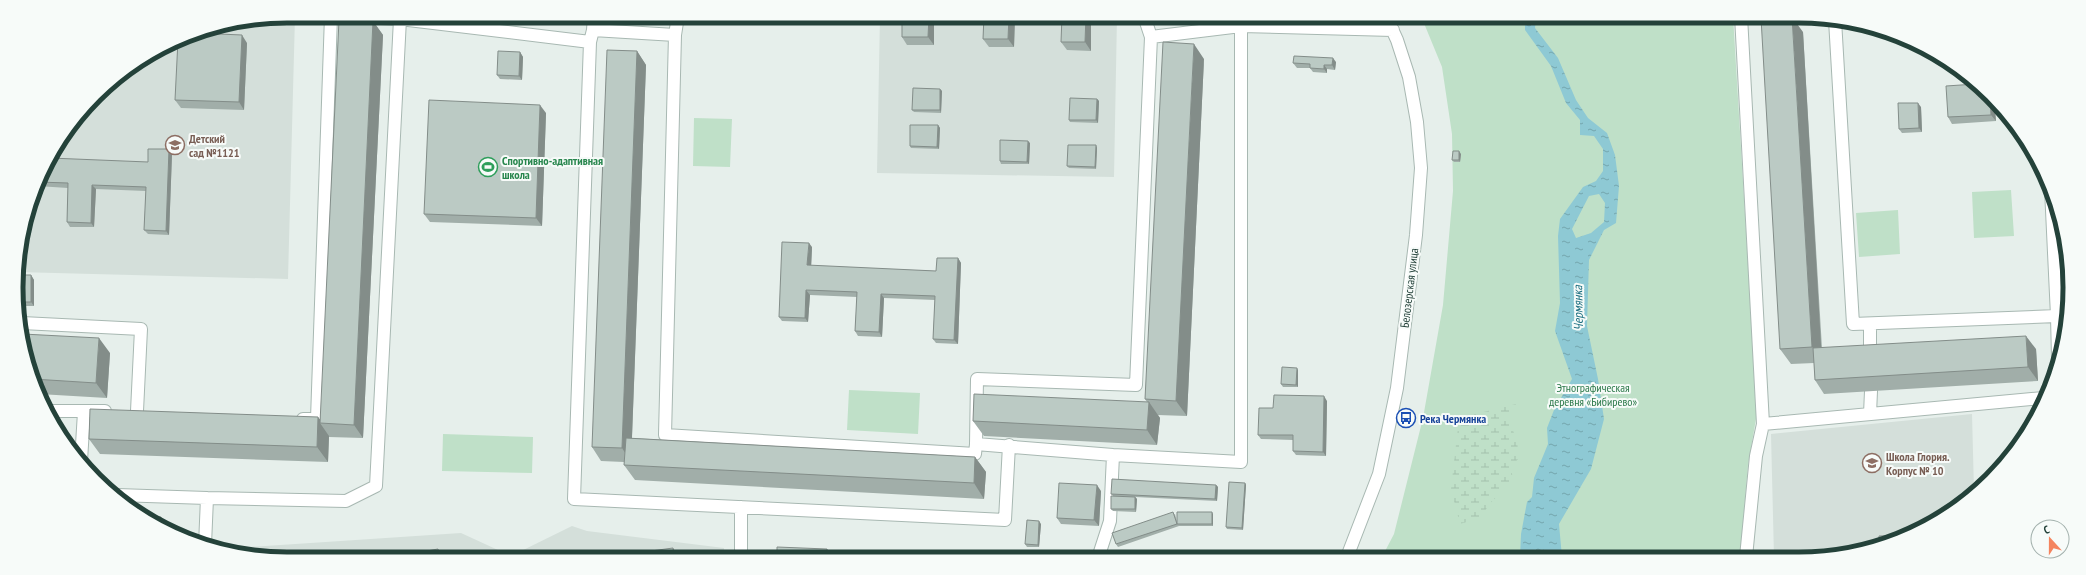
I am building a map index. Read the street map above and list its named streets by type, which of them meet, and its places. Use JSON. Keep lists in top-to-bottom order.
{
  "streets": {
    "street": ["Белозерская улица"]
  },
  "water": ["Чермянка"],
  "parks": ["Этнографическая деревня «Бибирево»"],
  "places": {
    "school or university": ["Детский сад №1121", "Школа Глория. Корпус № 10"],
    "sports": ["Спортивно-адаптивная школа"],
    "bus stop": ["Река Чермянка"]
  },
  "north": "top"
}
